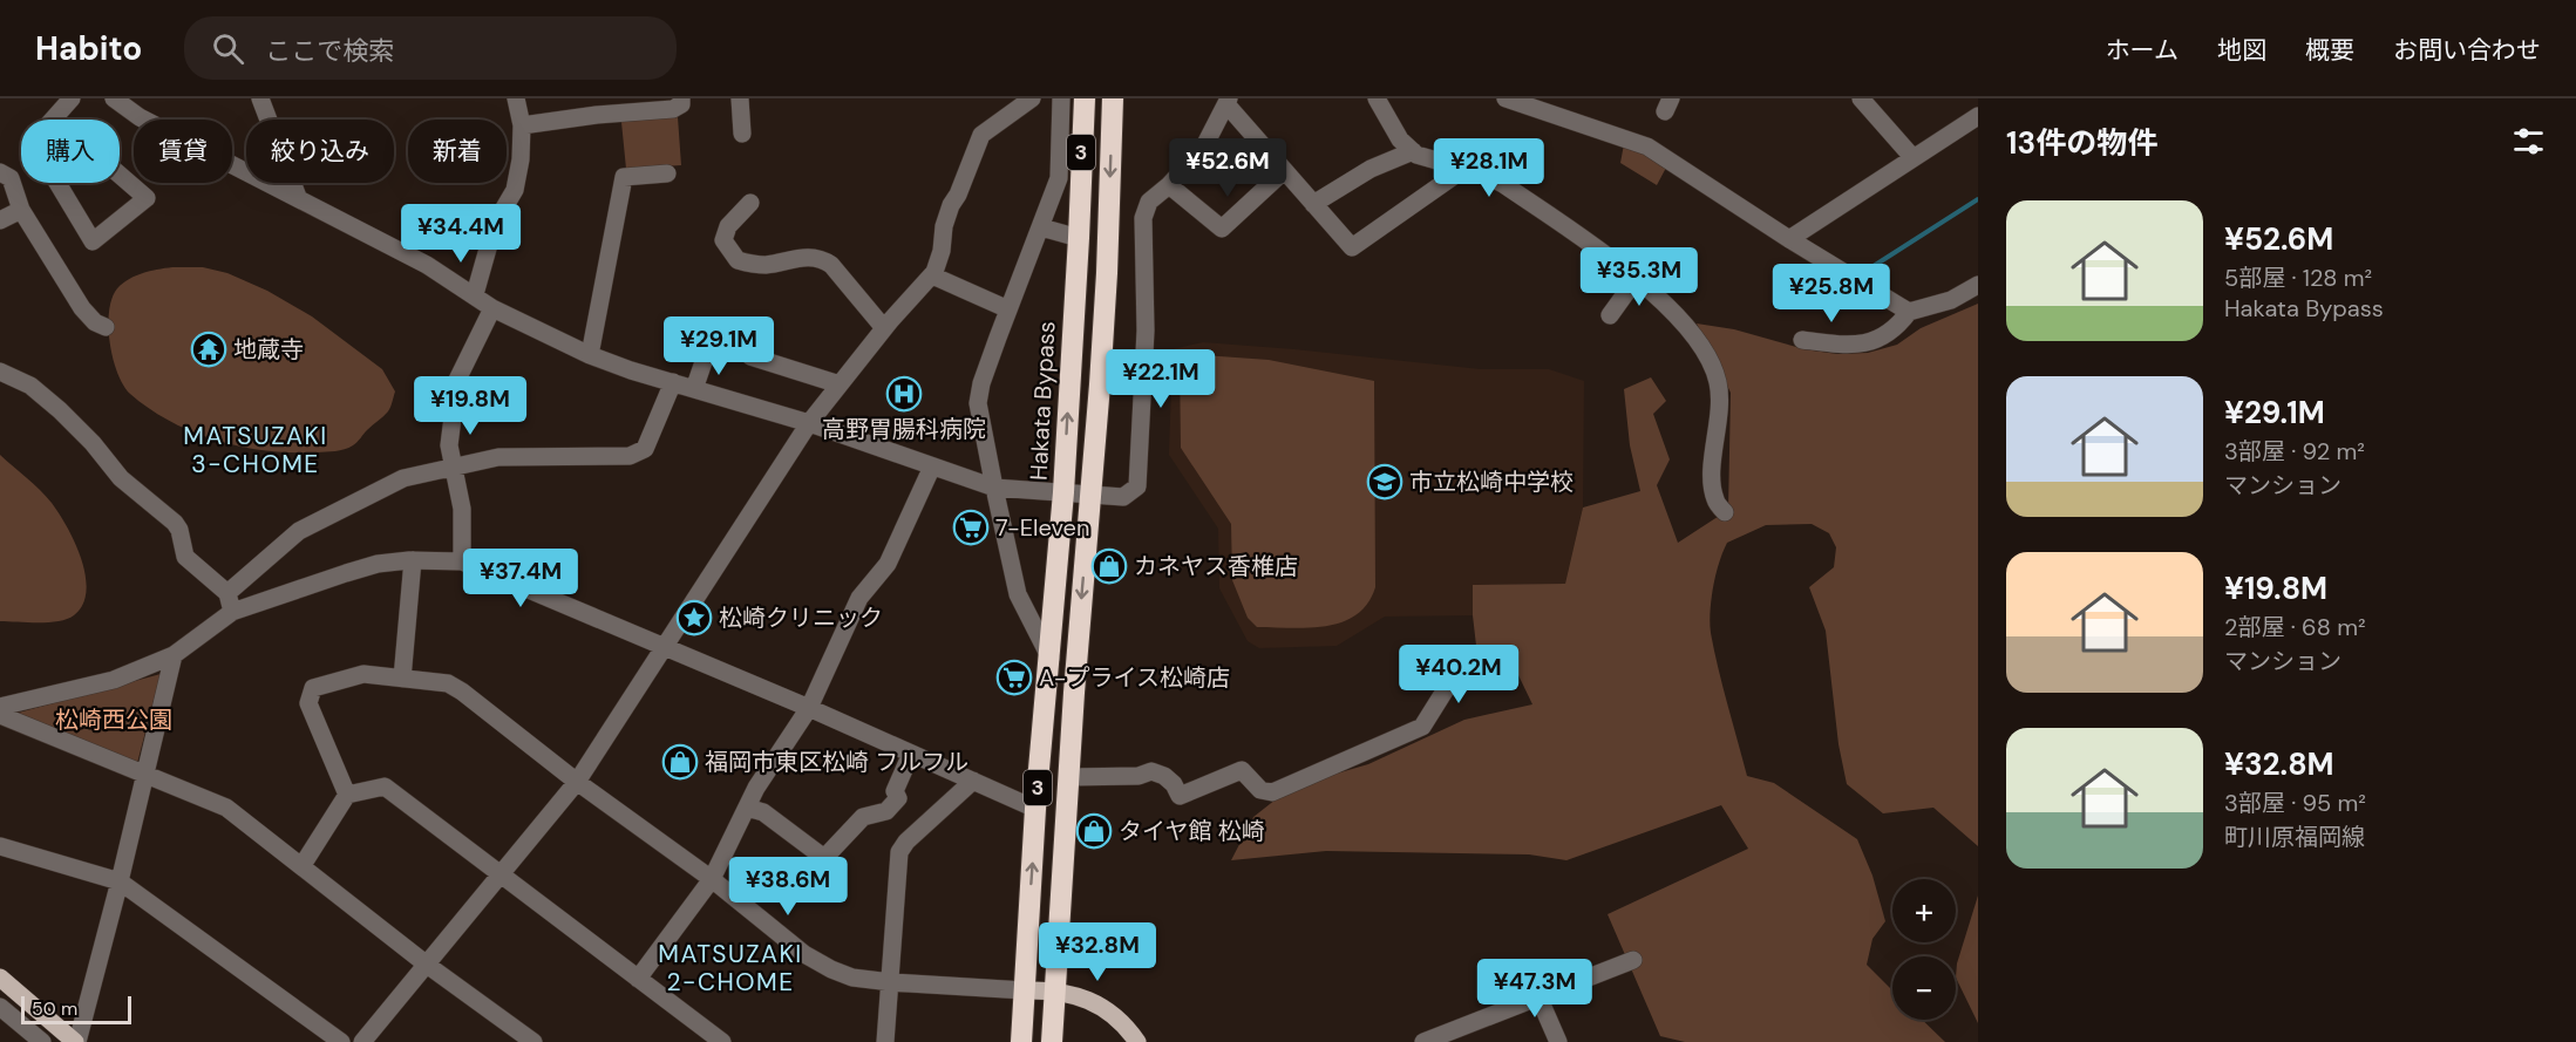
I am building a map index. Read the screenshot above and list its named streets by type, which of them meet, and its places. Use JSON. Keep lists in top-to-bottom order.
{
  "streets": {
    "highway": ["3", "Hakata Bypass"]
  },
  "districts": ["MATSUZAKI 3-CHOME", "MATSUZAKI 2-CHOME"],
  "parks": ["松崎西公園"],
  "places": {
    "temple": ["地蔵寺"],
    "hospital": ["高野胃腸科病院"],
    "school or university": ["市立松崎中学校"],
    "supermarket": ["7-Eleven", "A-プライス松崎店"],
    "shop": ["カネヤス香椎店", "福岡市東区松崎 フルフル", "タイヤ館 松崎"],
    "place": ["松崎クリニック"]
  },
  "scale_bar": "50 m",
  "page": {
    "header": "Habito",
    "search": "ここで検索",
    "nav": [
      "ホーム",
      "地図",
      "概要",
      "お問い合わせ"
    ],
    "heading": "13件の物件",
    "chip": [
      "購入",
      "賃貸",
      "絞り込み",
      "新着"
    ],
    "price": [
      "¥52.6M",
      "¥28.1M",
      "¥34.4M",
      "¥35.3M",
      "¥25.8M",
      "¥29.1M",
      "¥22.1M",
      "¥19.8M",
      "¥37.4M",
      "¥40.2M",
      "¥38.6M",
      "¥32.8M",
      "¥47.3M"
    ],
    "list": [
      {
        "name": "¥52.6M",
        "note": "5部屋 · 128 m² · Hakata Bypass"
      },
      {
        "name": "¥29.1M",
        "note": "3部屋 · 92 m² · マンション"
      },
      {
        "name": "¥19.8M",
        "note": "2部屋 · 68 m² · マンション"
      },
      {
        "name": "¥32.8M",
        "note": "3部屋 · 95 m² · 町川原福岡線"
      }
    ],
    "map_buttons": ["+", "−"],
    "scale": "50 m"
  }
}
